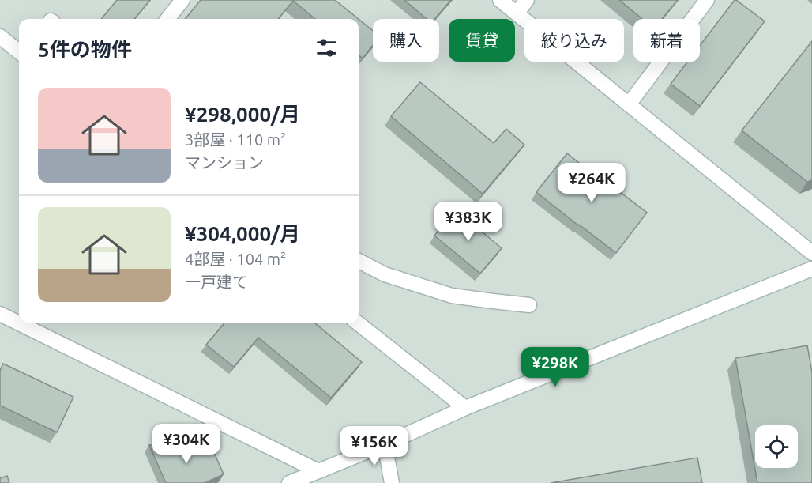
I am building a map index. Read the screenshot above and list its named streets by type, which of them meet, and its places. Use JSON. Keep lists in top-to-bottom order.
{
  "page": {
    "chip": [
      "購入",
      "賃貸",
      "絞り込み",
      "新着"
    ],
    "heading": "5件の物件",
    "list": [
      {
        "name": "¥298,000/月",
        "note": "3部屋 · 110 m² · マンション"
      },
      {
        "name": "¥304,000/月",
        "note": "4部屋 · 104 m² · 一戸建て"
      }
    ],
    "price": [
      "¥264K",
      "¥383K",
      "¥298K",
      "¥304K",
      "¥156K"
    ]
  }
}
